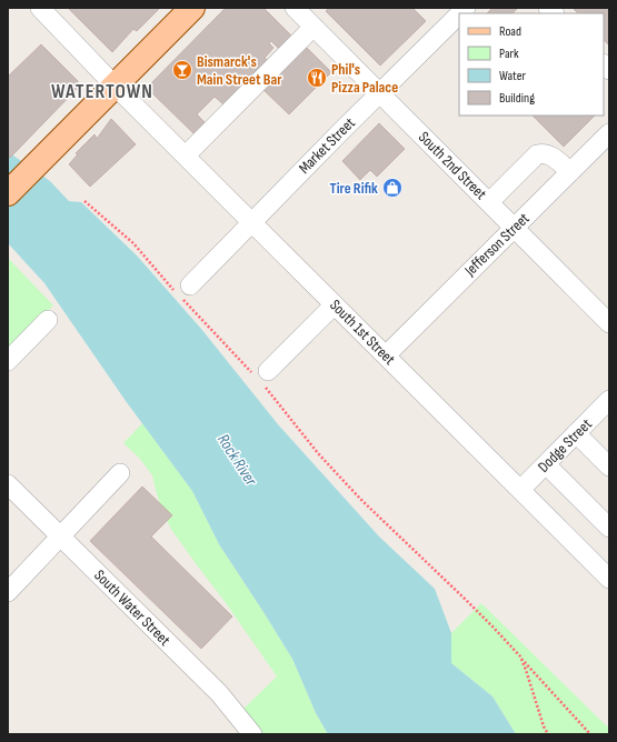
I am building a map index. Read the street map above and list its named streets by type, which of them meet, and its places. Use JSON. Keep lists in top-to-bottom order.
{
  "streets": {
    "street": [
      "Market Street",
      "South 2nd Street",
      "Jefferson Street",
      "South 1st Street",
      "Dodge Street",
      "South Water Street"
    ]
  },
  "crossings": [
    ["Market Street", "South 2nd Street"],
    ["Market Street", "South 1st Street"],
    ["South 2nd Street", "Jefferson Street"],
    ["Jefferson Street", "South 1st Street"],
    ["South 1st Street", "Dodge Street"]
  ],
  "districts": ["WATERTOWN"],
  "water": ["Rock River"],
  "places": {
    "bar": ["Bismarck's Main Street Bar"],
    "restaurant": ["Phil's Pizza Palace"],
    "shop": ["Tire Rifik"]
  },
  "legend": [
    "Road",
    "Park",
    "Water",
    "Building"
  ]
}
